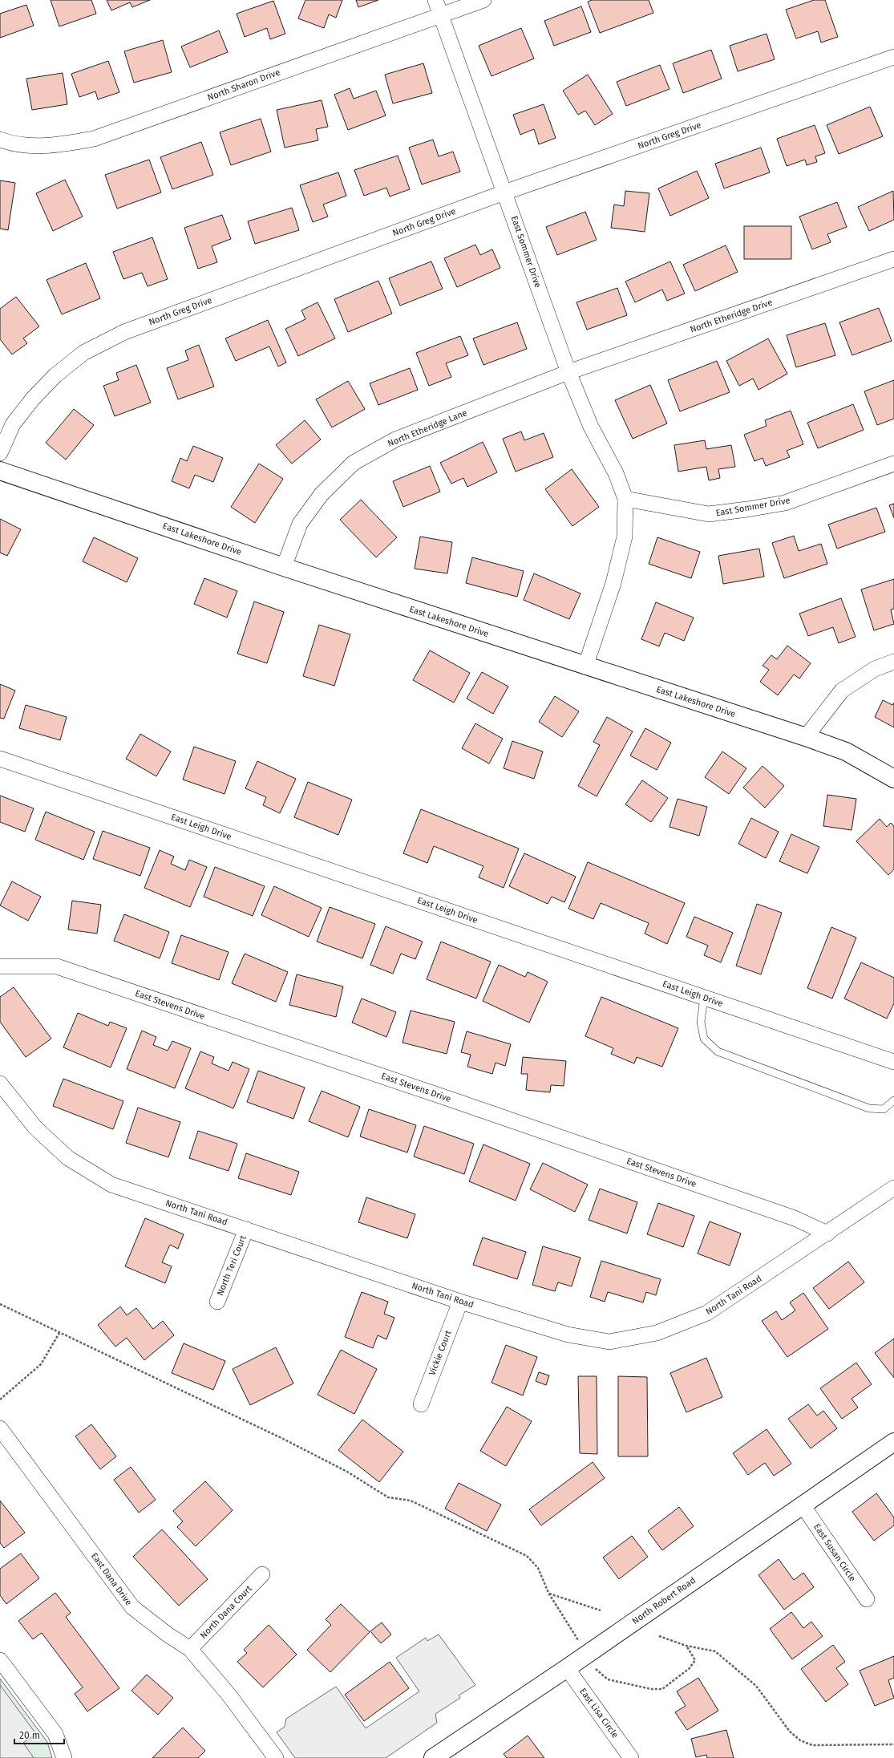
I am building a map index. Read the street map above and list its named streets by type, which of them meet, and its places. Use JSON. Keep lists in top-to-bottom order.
{
  "streets": {
    "main road": ["East Lakeshore Drive", "North Robert Road"],
    "street": [
      "North Sharon Drive",
      "North Greg Drive",
      "East Sommer Drive",
      "North Etheridge Drive",
      "North Etheridge Lane",
      "East Leigh Drive",
      "East Stevens Drive",
      "North Tani Road",
      "North Teri Court",
      "Vickie Court",
      "East Susan Circle",
      "East Dana Drive",
      "North Dana Court",
      "East Lisa Circle"
    ]
  },
  "crossings": [
    ["North Sharon Drive", "East Sommer Drive"],
    ["North Greg Drive", "East Sommer Drive"],
    ["East Sommer Drive", "North Etheridge Drive"],
    ["East Sommer Drive", "North Etheridge Lane"],
    ["East Sommer Drive", "East Lakeshore Drive"],
    ["North Etheridge Drive", "North Etheridge Lane"],
    ["North Etheridge Lane", "East Lakeshore Drive"],
    ["East Stevens Drive", "North Tani Road"],
    ["North Tani Road", "North Teri Court"],
    ["North Tani Road", "Vickie Court"],
    ["East Susan Circle", "North Robert Road"],
    ["East Dana Drive", "North Dana Court"],
    ["North Robert Road", "East Lisa Circle"]
  ],
  "scale_bar": "20 m"
}
